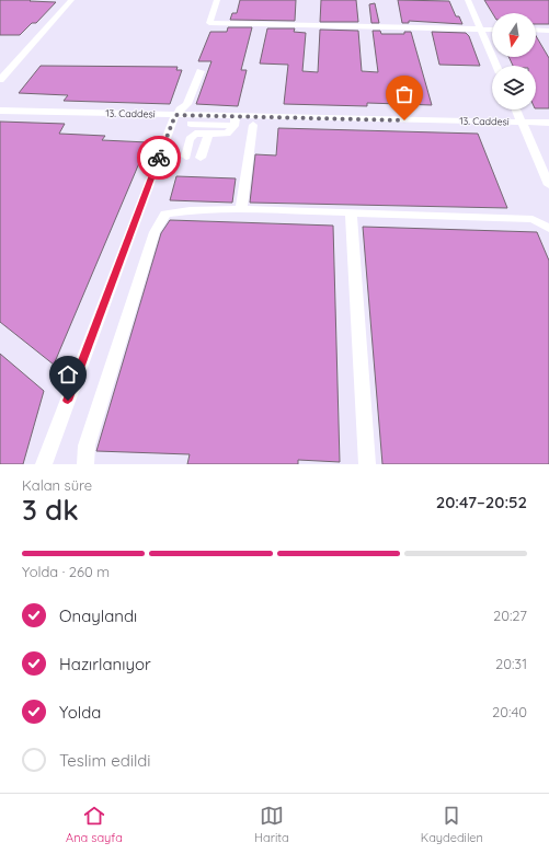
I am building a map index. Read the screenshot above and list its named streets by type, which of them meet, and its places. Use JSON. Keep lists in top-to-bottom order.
{
  "streets": {
    "street": ["13. Caddesi"]
  },
  "north": "bottom",
  "page": {
    "heading": ["3 dk", "Kalan süre", "20:47–20:52"],
    "bar": "Yolda · 260 m",
    "list": [
      ["Onaylandı", "20:27"],
      ["Hazırlanıyor", "20:31"],
      ["Yolda", "20:40"],
      "Teslim edildi"
    ],
    "tabs": ["Ana sayfa", "Harita", "Kaydedilen"]
  }
}
